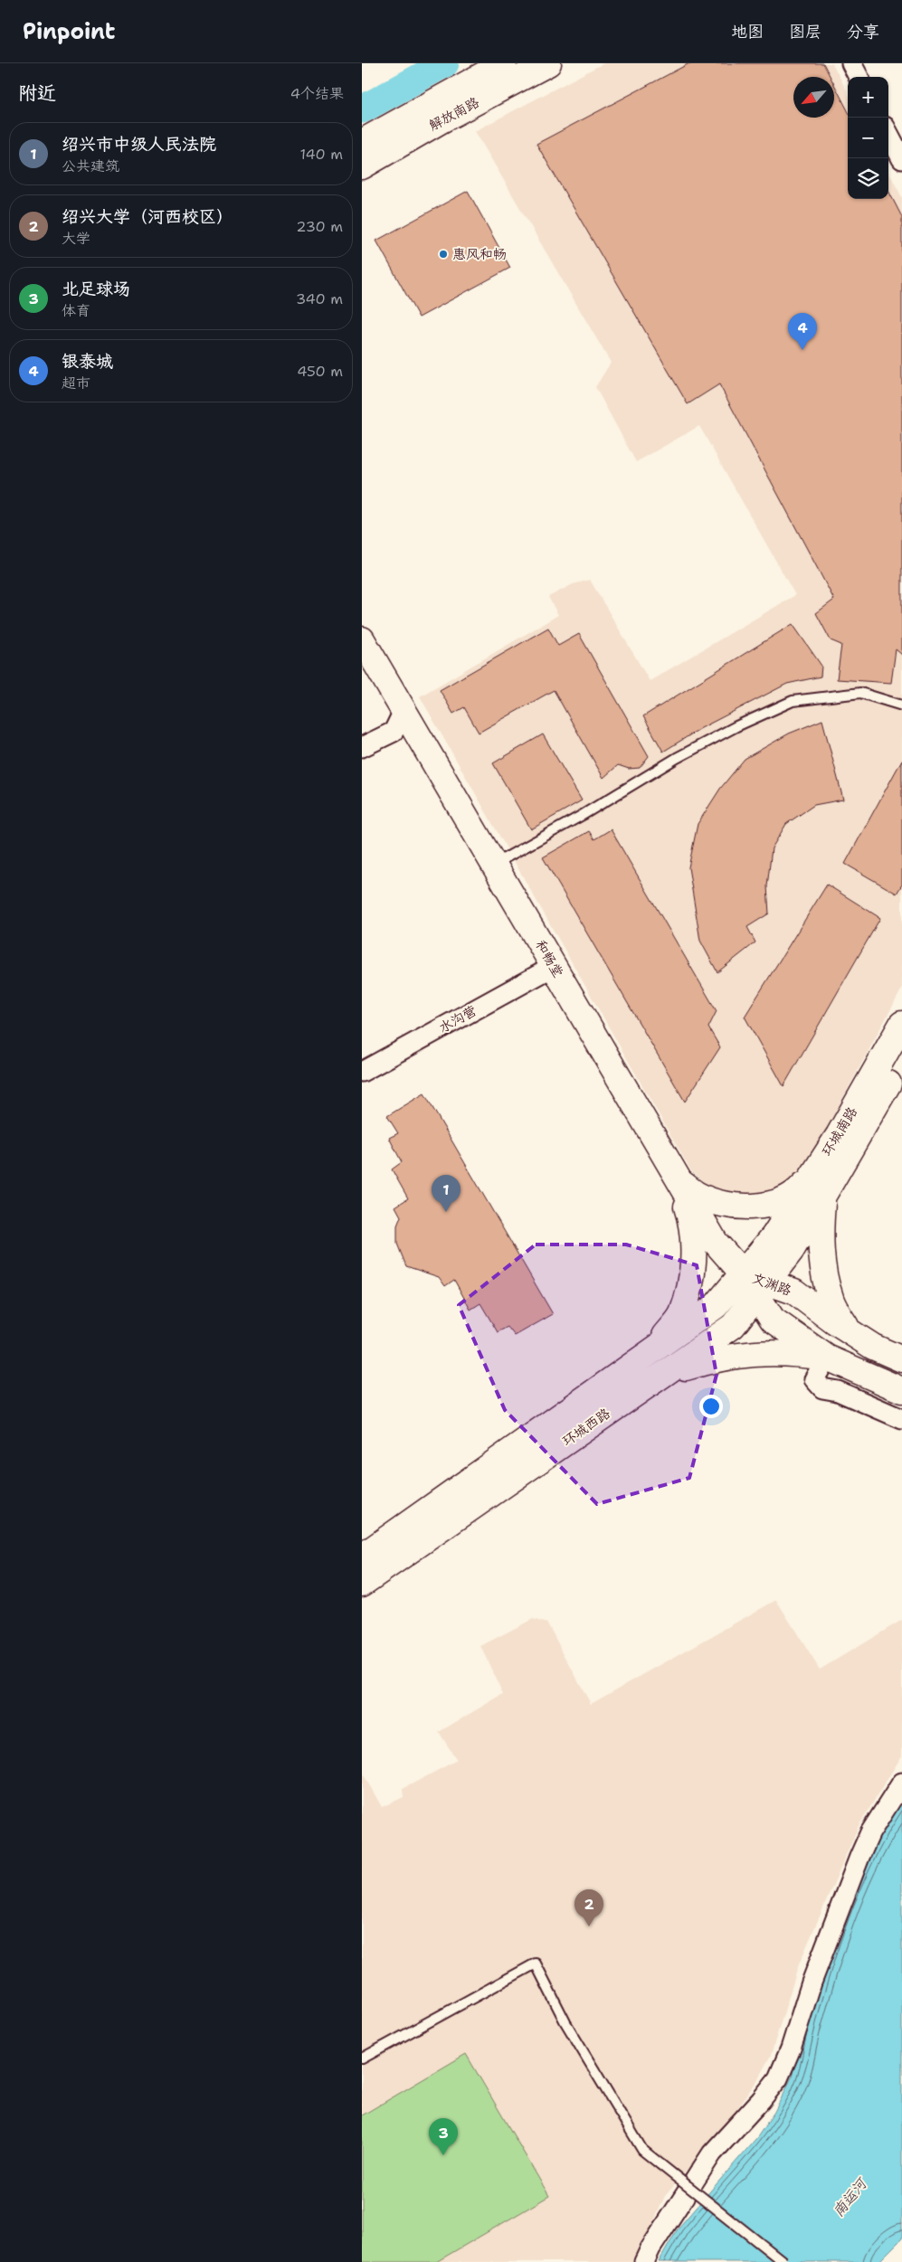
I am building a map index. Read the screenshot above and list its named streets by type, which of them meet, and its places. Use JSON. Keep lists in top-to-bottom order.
{
  "streets": {
    "main road": [
      "解放南路",
      "和畅堂",
      "环城南路",
      "文渊路",
      "环城西路"
    ],
    "street": ["水沟营"]
  },
  "crossings": [
    ["和畅堂", "水沟营"],
    ["和畅堂", "文渊路"],
    ["和畅堂", "环城西路"],
    ["环城南路", "环城西路"],
    ["文渊路", "环城西路"]
  ],
  "water": ["南运河"],
  "places": ["惠风和畅"],
  "north": "bottom left",
  "page": {
    "header": "Pinpoint",
    "nav": ["地图", "图层", "分享"],
    "heading": ["附近", "4个结果"],
    "map_buttons": ["+", "−"],
    "list": [
      {
        "mark": "1",
        "name": "绍兴市中级人民法院",
        "note": "公共建筑",
        "value": "140 m"
      },
      {
        "mark": "2",
        "name": "绍兴大学（河西校区）",
        "note": "大学",
        "value": "230 m"
      },
      {
        "mark": "3",
        "name": "北足球场",
        "note": "体育",
        "value": "340 m"
      },
      {
        "mark": "4",
        "name": "银泰城",
        "note": "超市",
        "value": "450 m"
      }
    ],
    "pins": [
      "4",
      "1",
      "2",
      "3"
    ]
  }
}
